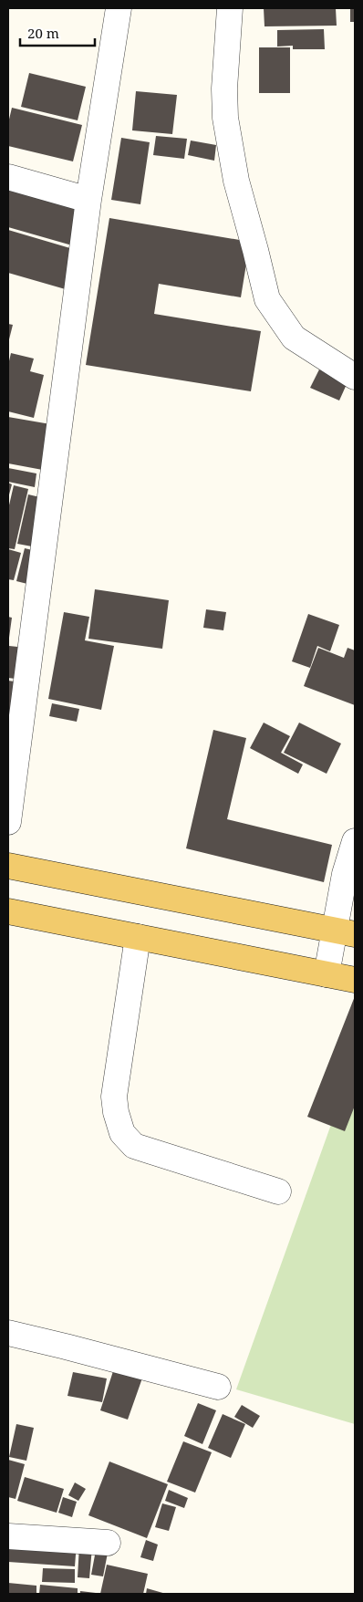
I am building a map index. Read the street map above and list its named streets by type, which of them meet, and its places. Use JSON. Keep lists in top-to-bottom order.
{
  "scale_bar": "20 m"
}
